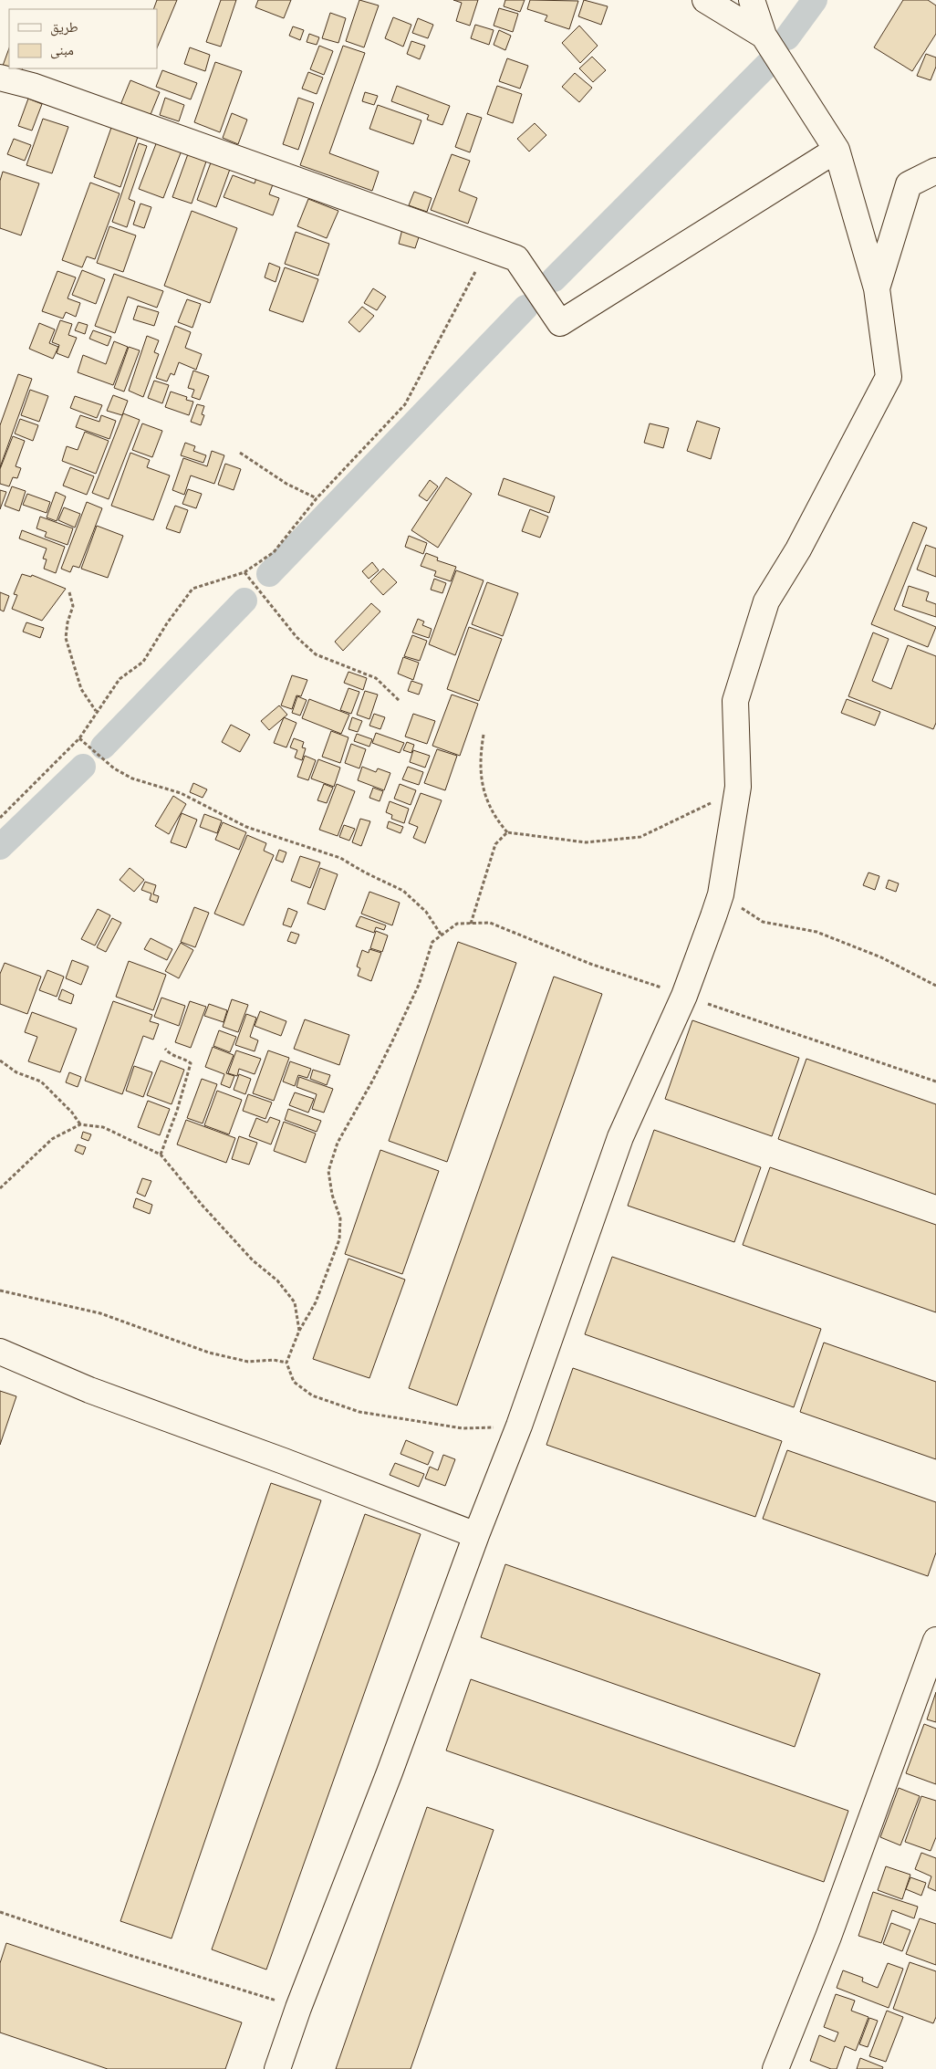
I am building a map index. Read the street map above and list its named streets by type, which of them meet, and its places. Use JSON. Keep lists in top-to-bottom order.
{
  "legend": ["طريق", "مبنى"]
}
